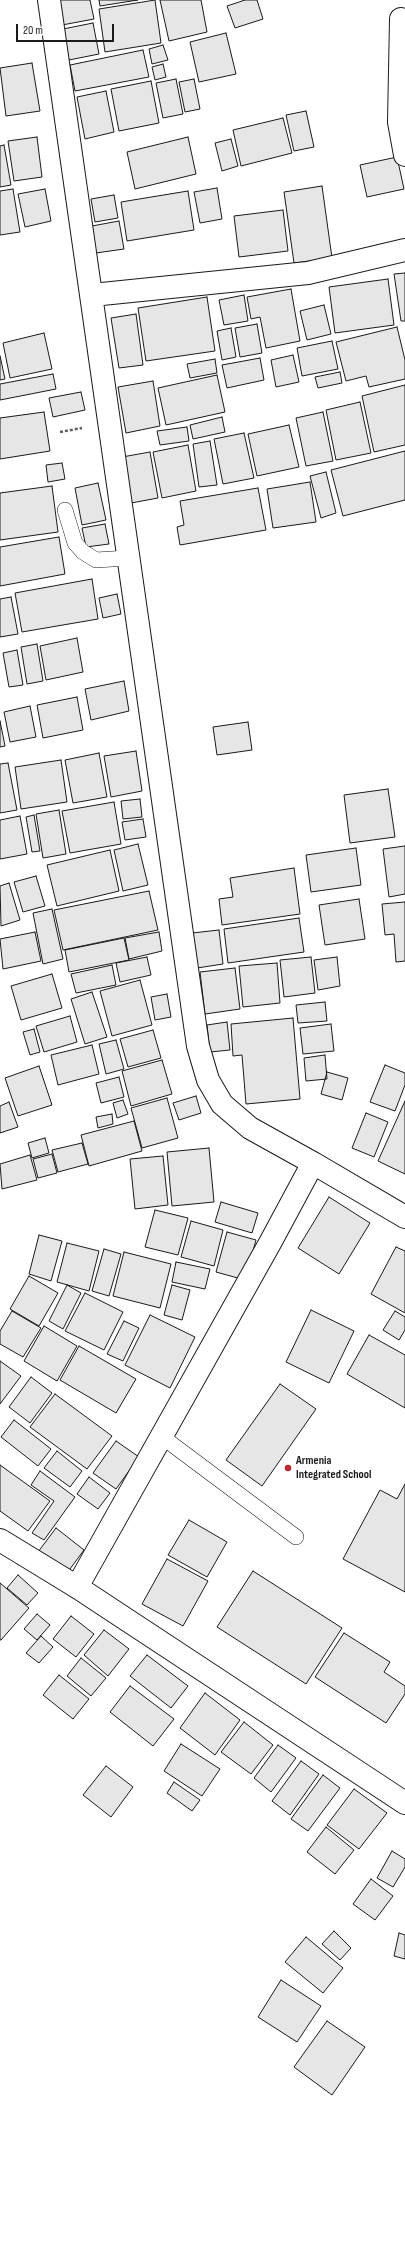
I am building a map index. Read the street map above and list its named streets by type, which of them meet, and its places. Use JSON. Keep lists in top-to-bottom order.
{
  "places": ["Armenia Integrated School"],
  "scale_bar": "20 m"
}
